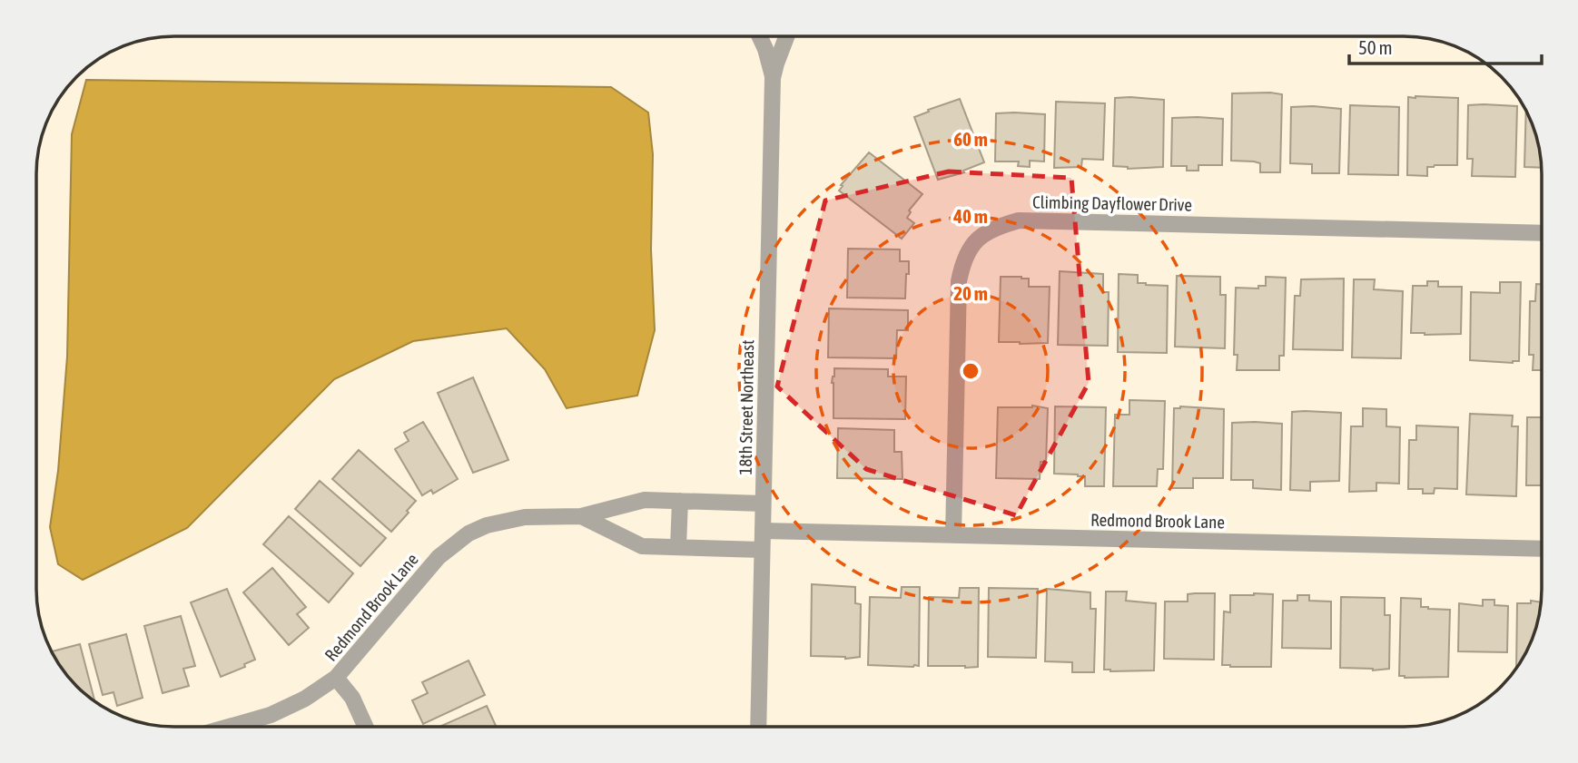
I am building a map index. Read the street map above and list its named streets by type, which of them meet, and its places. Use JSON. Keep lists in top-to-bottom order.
{
  "streets": {
    "street": ["Climbing Dayflower Drive", "18th Street Northeast", "Redmond Brook Lane"]
  },
  "crossings": [
    ["Climbing Dayflower Drive", "Redmond Brook Lane"],
    ["18th Street Northeast", "Redmond Brook Lane"]
  ],
  "scale_bar": "50 m",
  "rings": ["60 m", "40 m", "20 m"]
}
